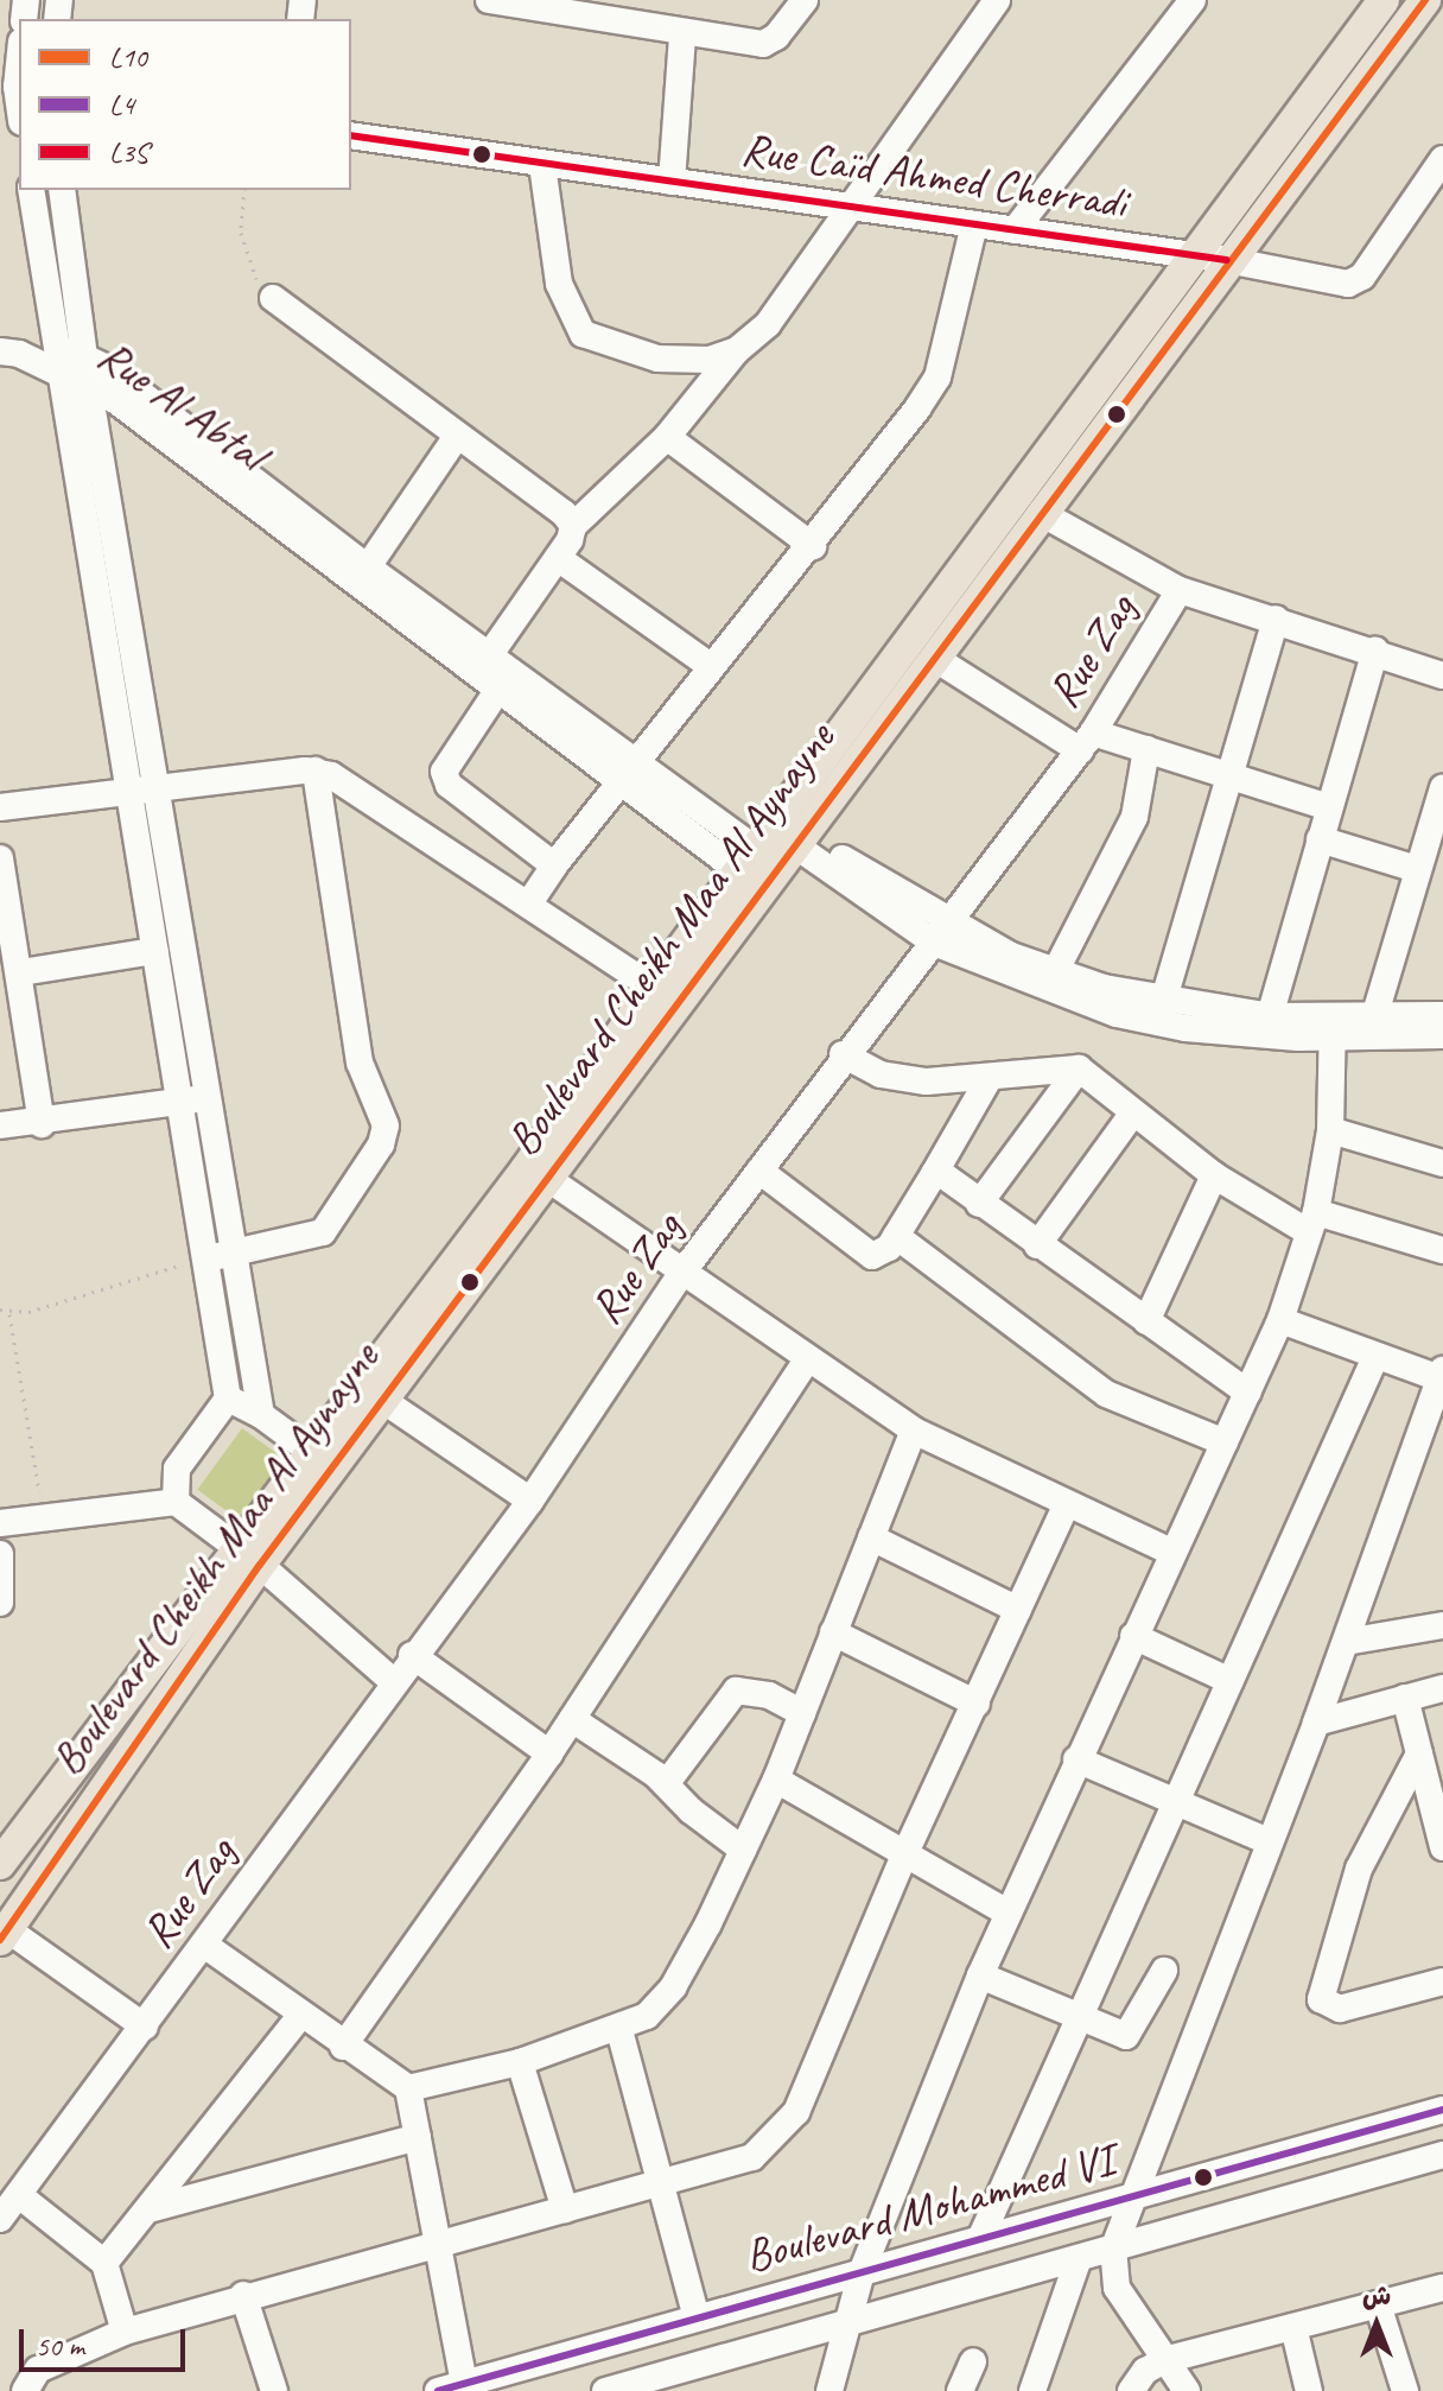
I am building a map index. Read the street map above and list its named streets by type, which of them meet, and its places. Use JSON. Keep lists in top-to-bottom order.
{
  "streets": {
    "main road": ["Boulevard Cheikh Maa Al Aynayne"],
    "street": [
      "Rue Caïd Ahmed Cherradi",
      "Rue Al Abtal",
      "Rue Zag",
      "Boulevard Mohammed VI"
    ]
  },
  "crossings": [
    ["Rue Caïd Ahmed Cherradi", "Boulevard Cheikh Maa Al Aynayne"],
    ["Rue Al Abtal", "Boulevard Cheikh Maa Al Aynayne"]
  ],
  "lines": ["transit line L10", "transit line L3S", "transit line L4"],
  "legend": ["L10", "L4", "L3S"],
  "scale_bar": "50 m",
  "north": "top"
}
